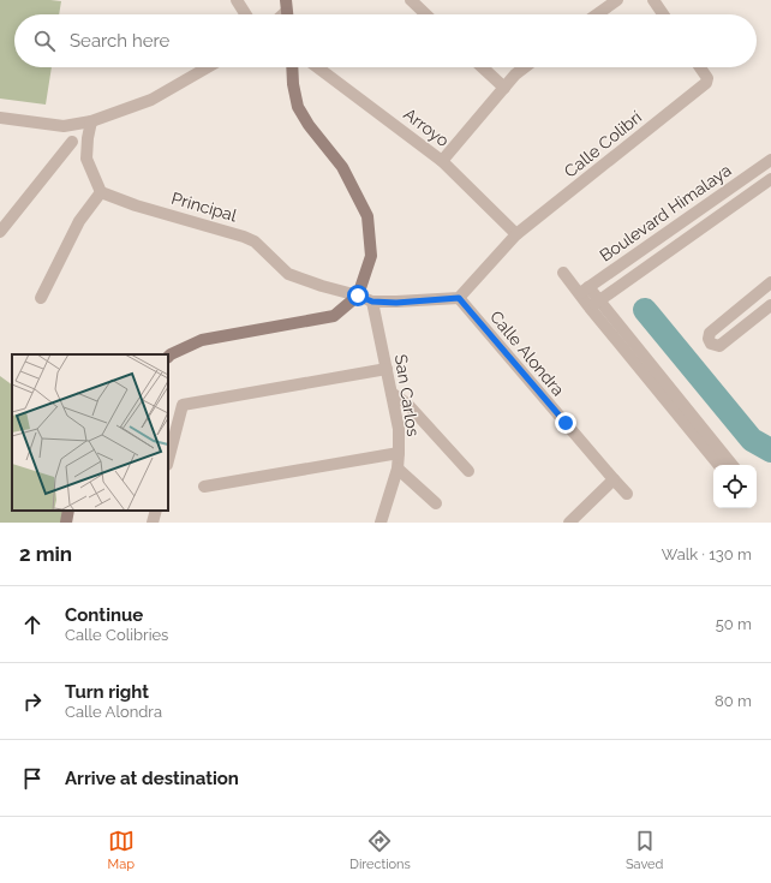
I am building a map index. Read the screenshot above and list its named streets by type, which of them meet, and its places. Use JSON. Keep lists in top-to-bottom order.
{
  "streets": {
    "street": [
      "Arroyo",
      "Calle Colibrí",
      "Principal",
      "Boulevard Himalaya",
      "Calle Alondra",
      "San Carlos"
    ]
  },
  "crossings": [
    ["Arroyo", "Calle Colibrí"],
    ["Calle Colibrí", "Principal"],
    ["Calle Colibrí", "Calle Alondra"],
    ["Principal", "Calle Alondra"],
    ["Principal", "San Carlos"]
  ],
  "page": {
    "search": "Search here",
    "heading": ["2 min", "Walk · 130 m"],
    "list": [
      ["Continue", "Calle Colibries", "50 m"],
      ["Turn right", "Calle Alondra", "80 m"],
      "Arrive at destination"
    ],
    "nav": ["Map", "Directions", "Saved"]
  }
}
